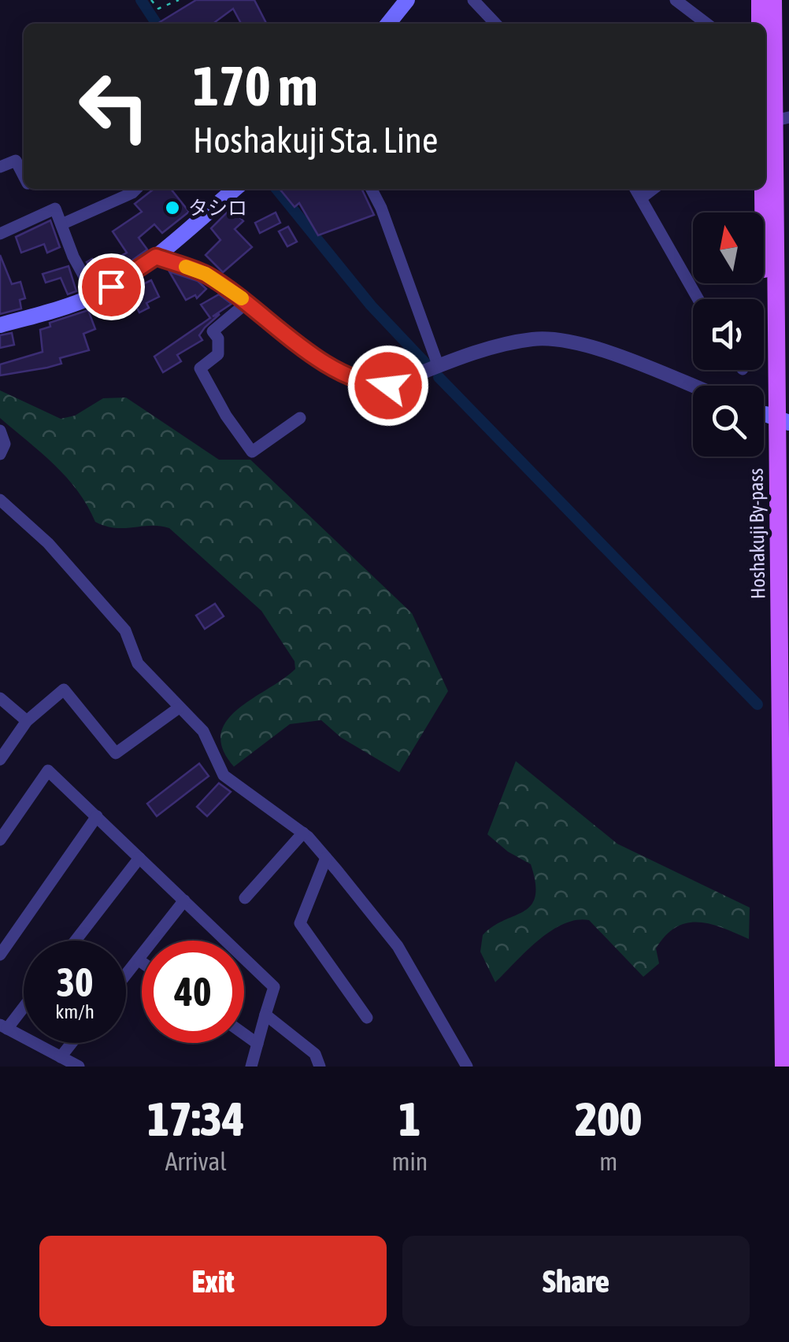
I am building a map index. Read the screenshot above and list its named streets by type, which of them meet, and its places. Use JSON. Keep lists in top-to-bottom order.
{
  "streets": {
    "main road": ["Hoshakuji By-pass"]
  },
  "places": ["タシロ"],
  "north": "top",
  "page": {
    "turn": ["170 m", "Hoshakuji Sta. Line"],
    "speed": "30 km/h",
    "limit": "40",
    "eta": [
      "17:34",
      "Arrival",
      "1",
      "min",
      "200",
      "m"
    ],
    "buttons": ["Exit", "Share"]
  }
}
